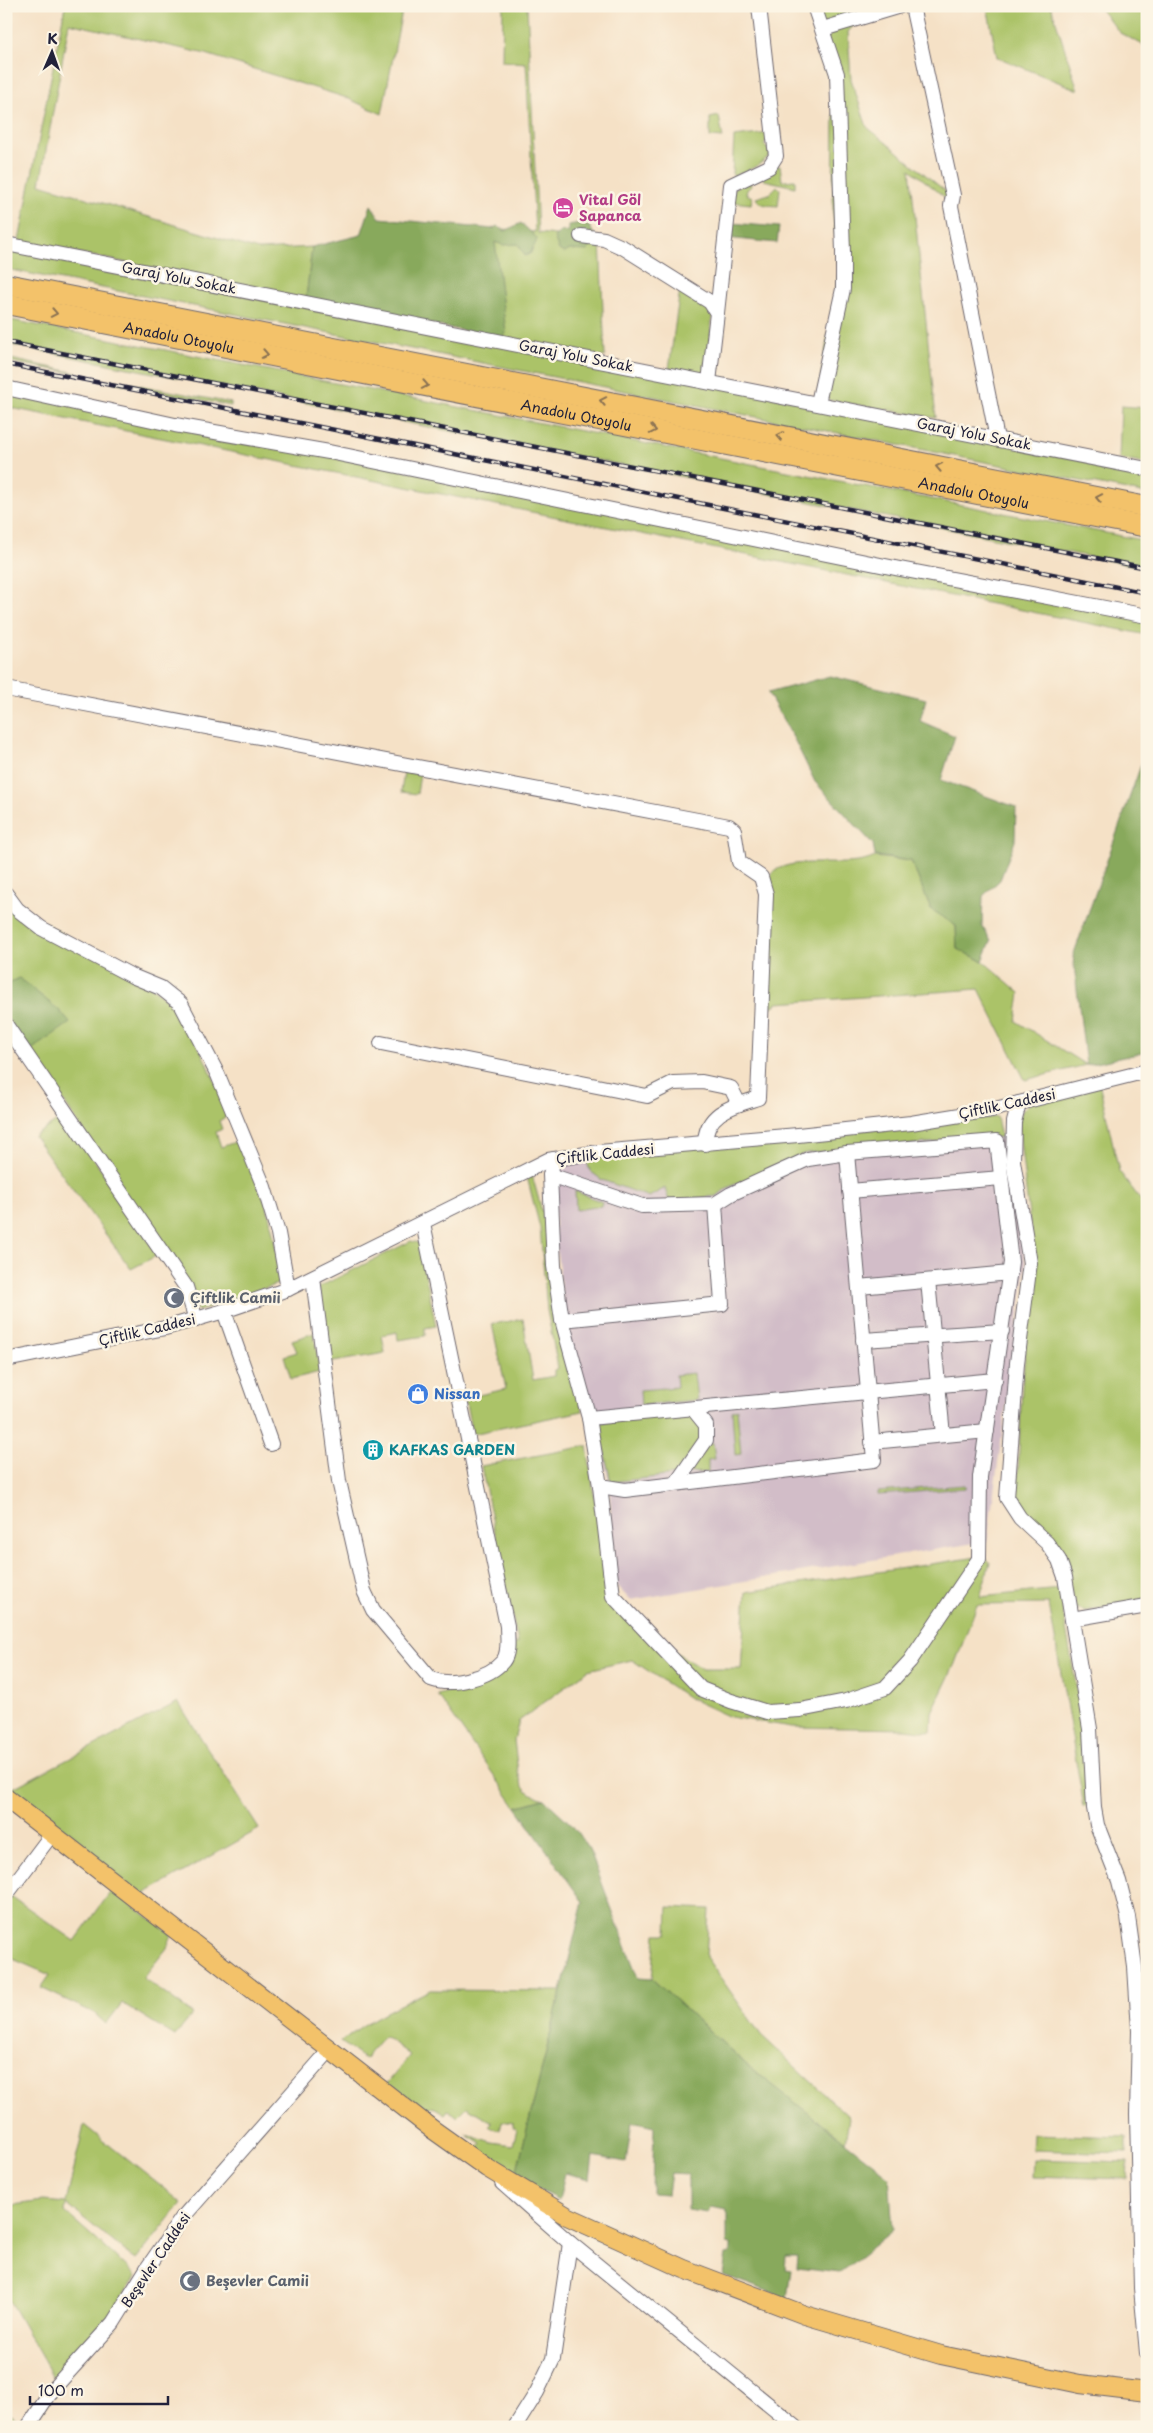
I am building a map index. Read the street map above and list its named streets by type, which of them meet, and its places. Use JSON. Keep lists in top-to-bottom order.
{
  "streets": {
    "highway": ["Anadolu Otoyolu"],
    "street": ["Garaj Yolu Sokak", "Çiftlik Caddesi", "Beşevler Caddesi"]
  },
  "places": {
    "hotel": ["Vital Göl Sapanca"],
    "mosque": ["Çiftlik Camii", "Beşevler Camii"],
    "shop": ["Nissan"],
    "building": ["KAFKAS GARDEN"]
  },
  "scale_bar": "100 m",
  "north": "top"
}
